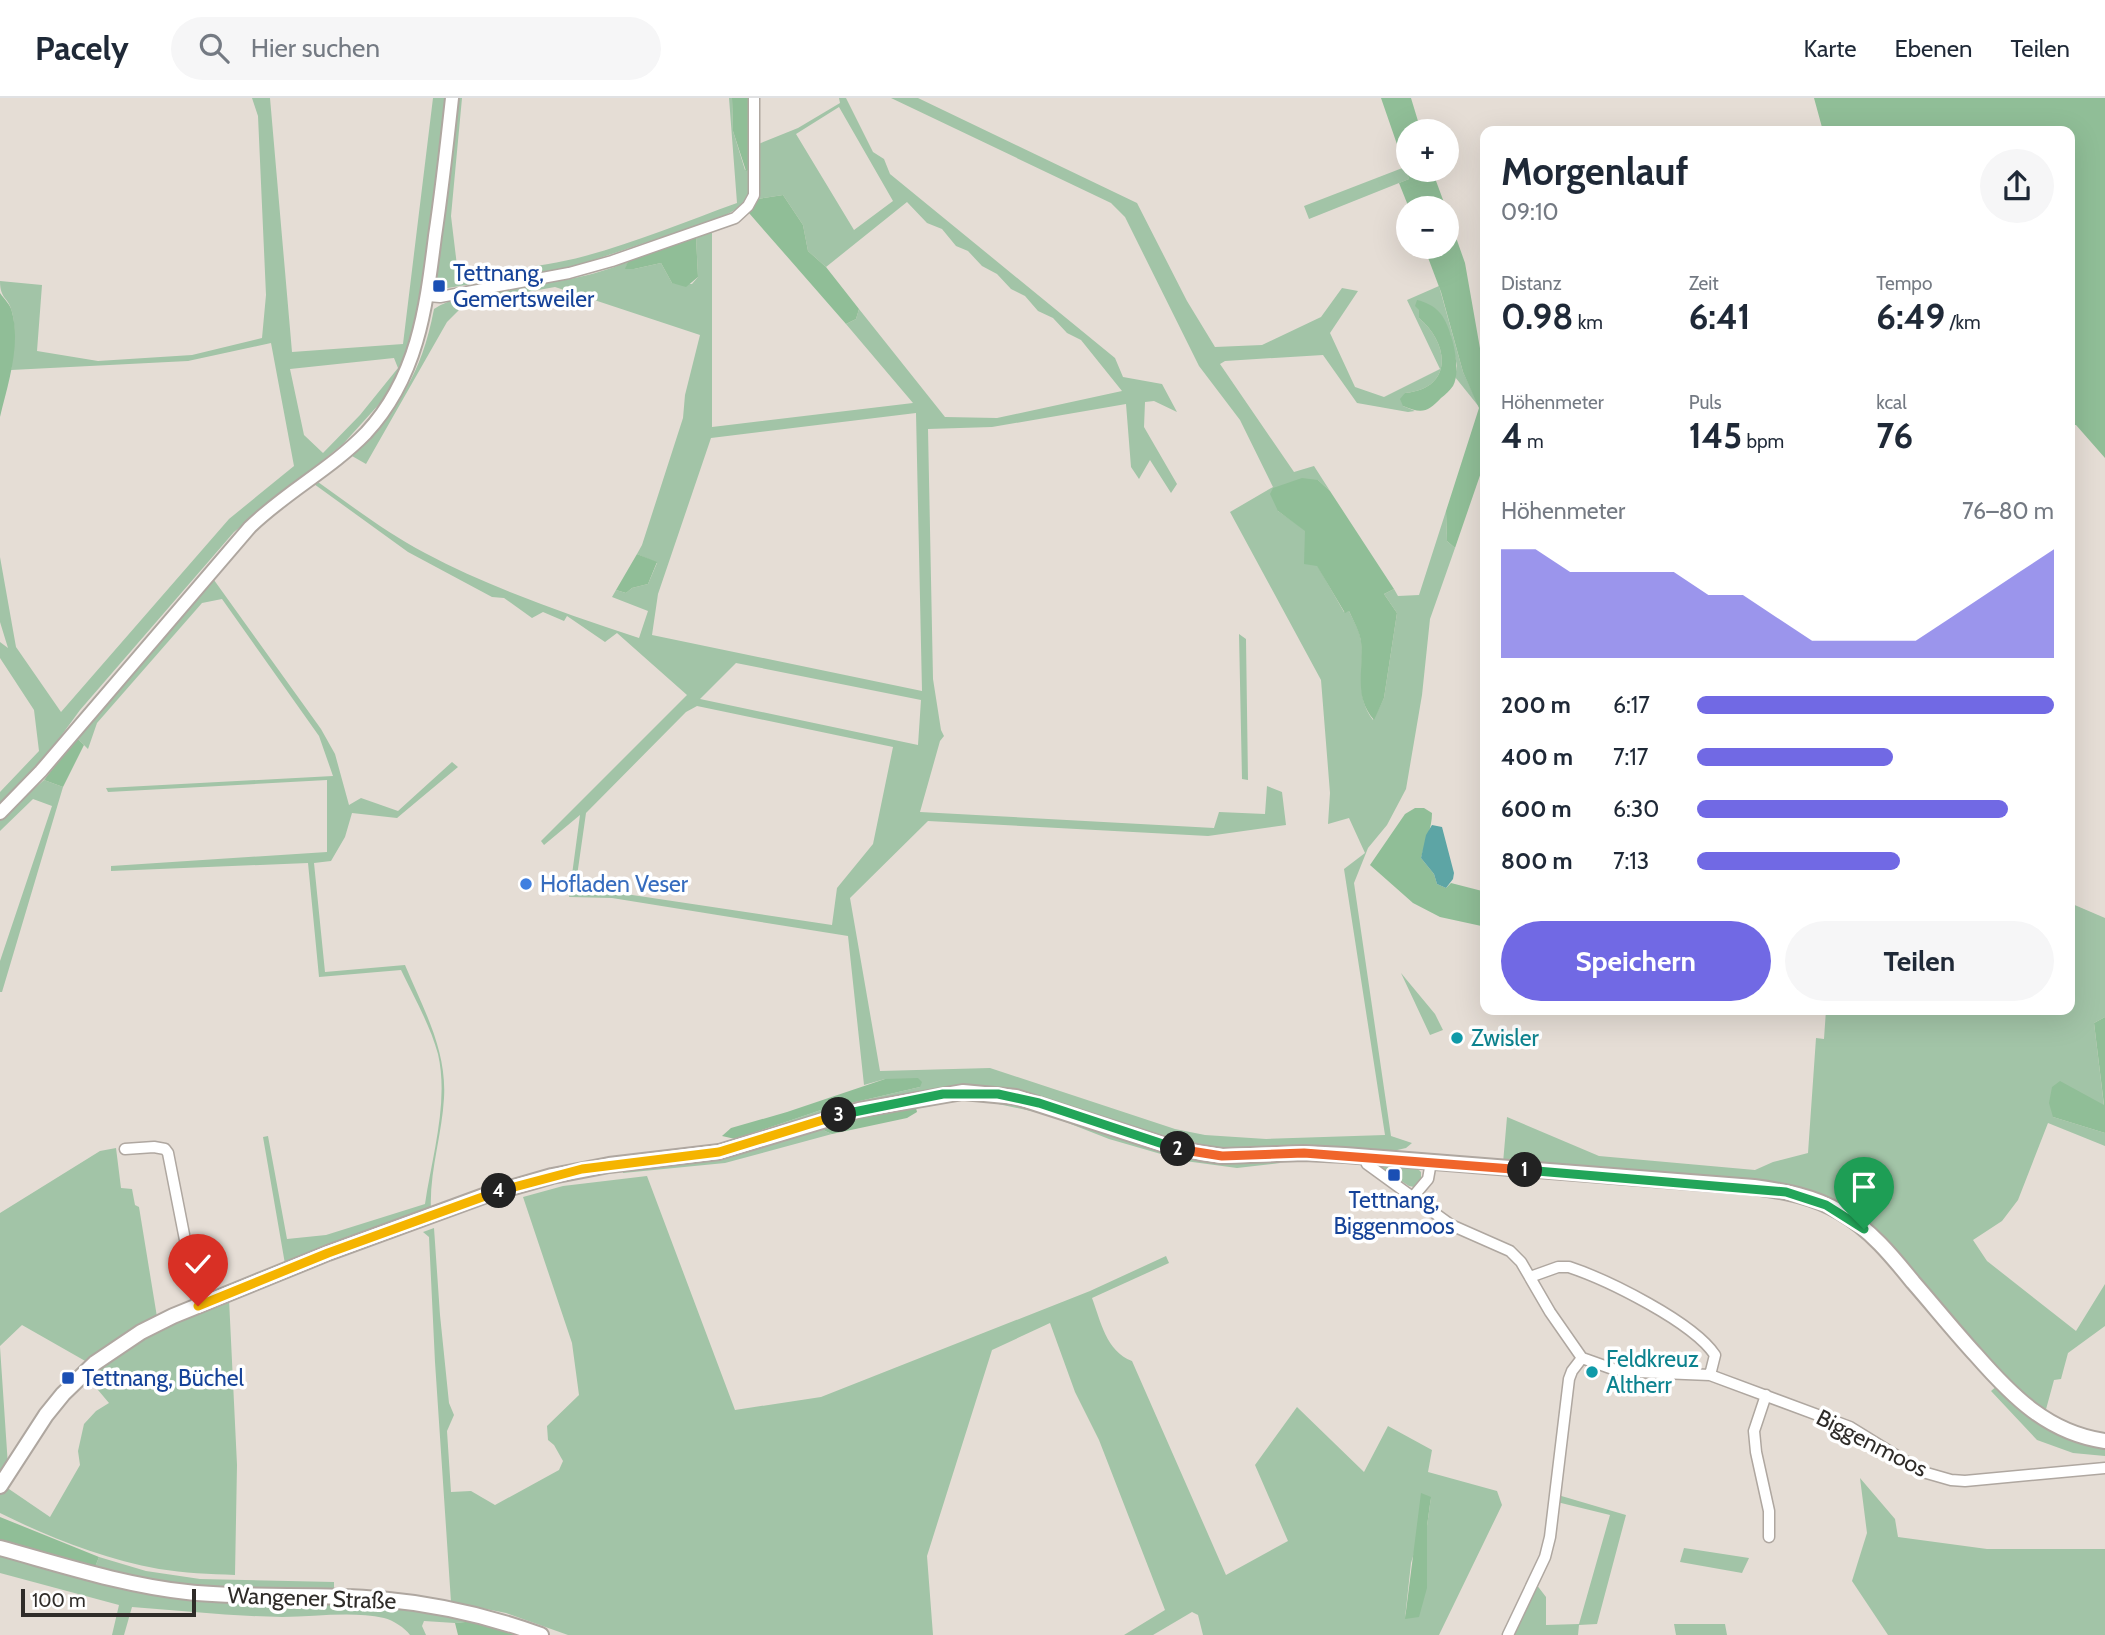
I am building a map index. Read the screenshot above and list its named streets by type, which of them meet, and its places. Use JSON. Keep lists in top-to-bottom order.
{
  "streets": {
    "main road": ["Wangener Straße"],
    "street": ["Biggenmoos"]
  },
  "places": {
    "transit": ["Tettnang, Gemertsweiler", "Tettnang, Biggenmoos", "Tettnang, Büchel"],
    "other": ["Hofladen Veser", "Zwisler", "Feldkreuz Altherr"]
  },
  "scale_bar": "100 m",
  "page": {
    "header": "Pacely",
    "search": "Hier suchen",
    "nav": ["Karte", "Ebenen", "Teilen"],
    "map_buttons": ["+", "−"],
    "heading": ["Morgenlauf", "09:10"],
    "stats": [
      ["Distanz", "0.98 km"],
      ["Zeit", "6:41"],
      ["Tempo", "6:49 /km"],
      ["Höhenmeter", "4 m"],
      ["Puls", "145 bpm"],
      ["kcal", "76"]
    ],
    "chart": ["Höhenmeter", "76–80 m"],
    "list": [
      {
        "name": "200 m",
        "note": "6:17"
      },
      {
        "name": "400 m",
        "note": "7:17"
      },
      {
        "name": "600 m",
        "note": "6:30"
      },
      {
        "name": "800 m",
        "note": "7:13"
      }
    ],
    "buttons": ["Speichern", "Teilen"],
    "pins": [
      "3",
      "2",
      "1",
      "4"
    ],
    "scale": "100 m"
  }
}
